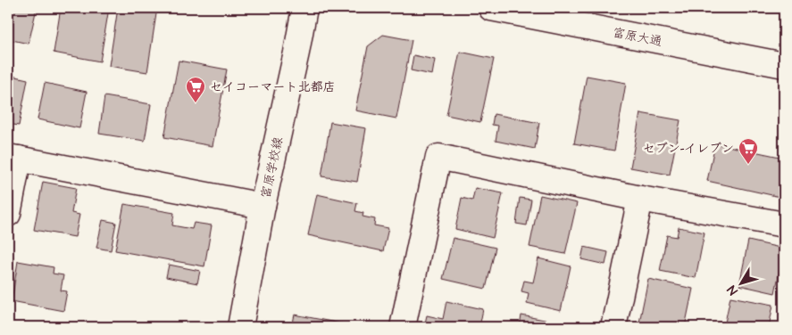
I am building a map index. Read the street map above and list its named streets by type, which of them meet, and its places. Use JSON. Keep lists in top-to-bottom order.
{
  "streets": {
    "street": ["富原大通", "富原学校線"]
  },
  "places": {
    "supermarket": ["セイコーマート北都店", "セブン-イレブン"]
  },
  "north": "bottom left"
}
